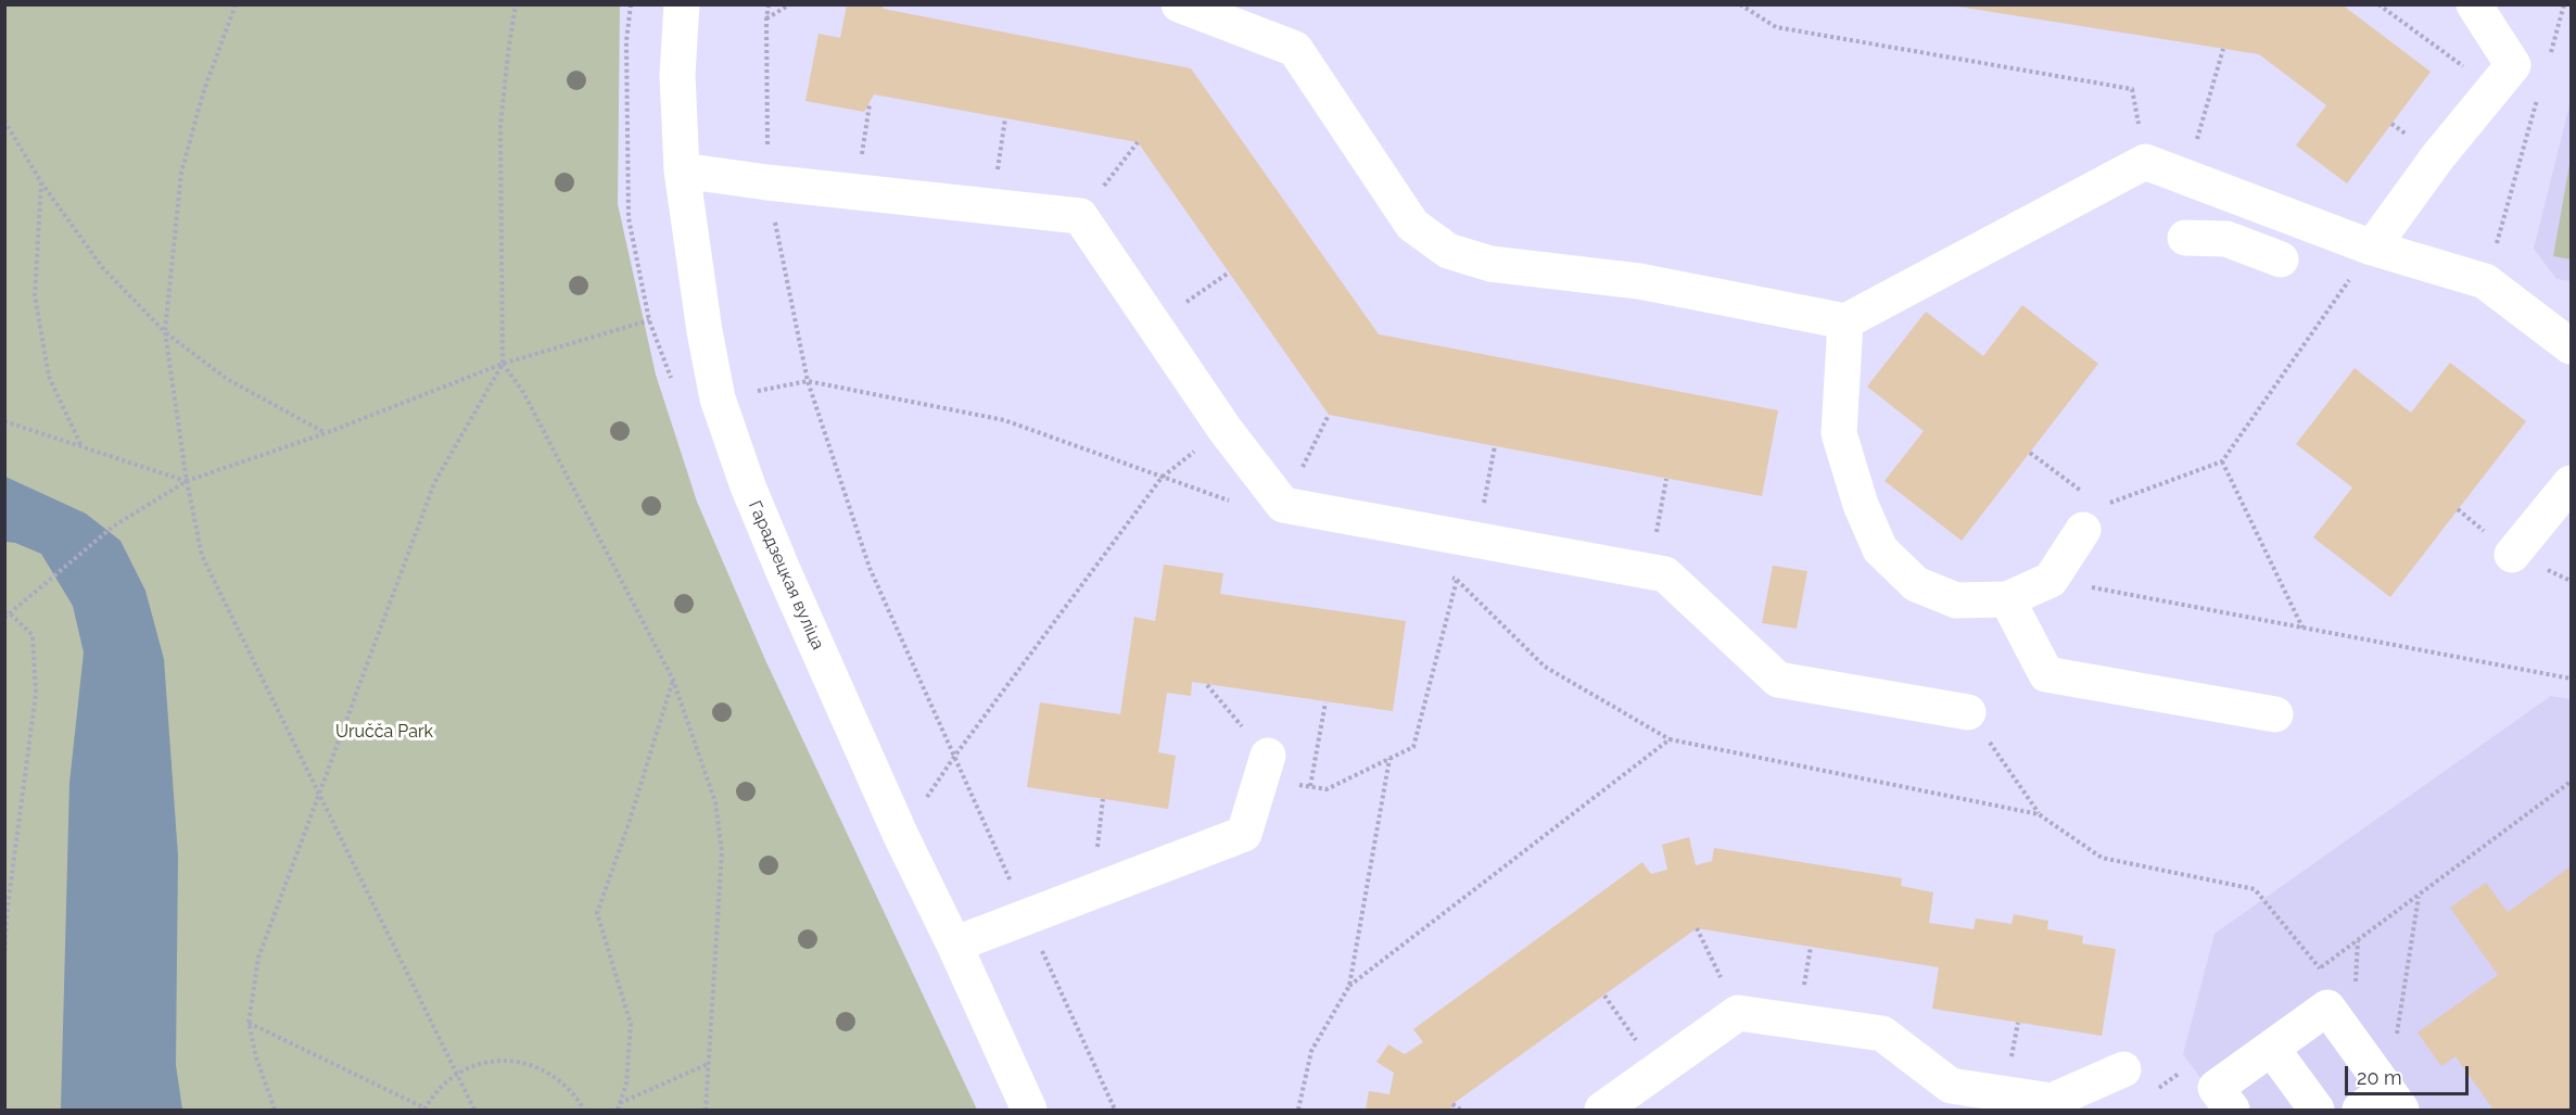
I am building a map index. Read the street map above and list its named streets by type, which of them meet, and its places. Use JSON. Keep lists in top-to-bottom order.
{
  "streets": {
    "street": ["Гарадзецкая вуліца"]
  },
  "parks": ["Uručča Park"],
  "scale_bar": "20 m"
}
